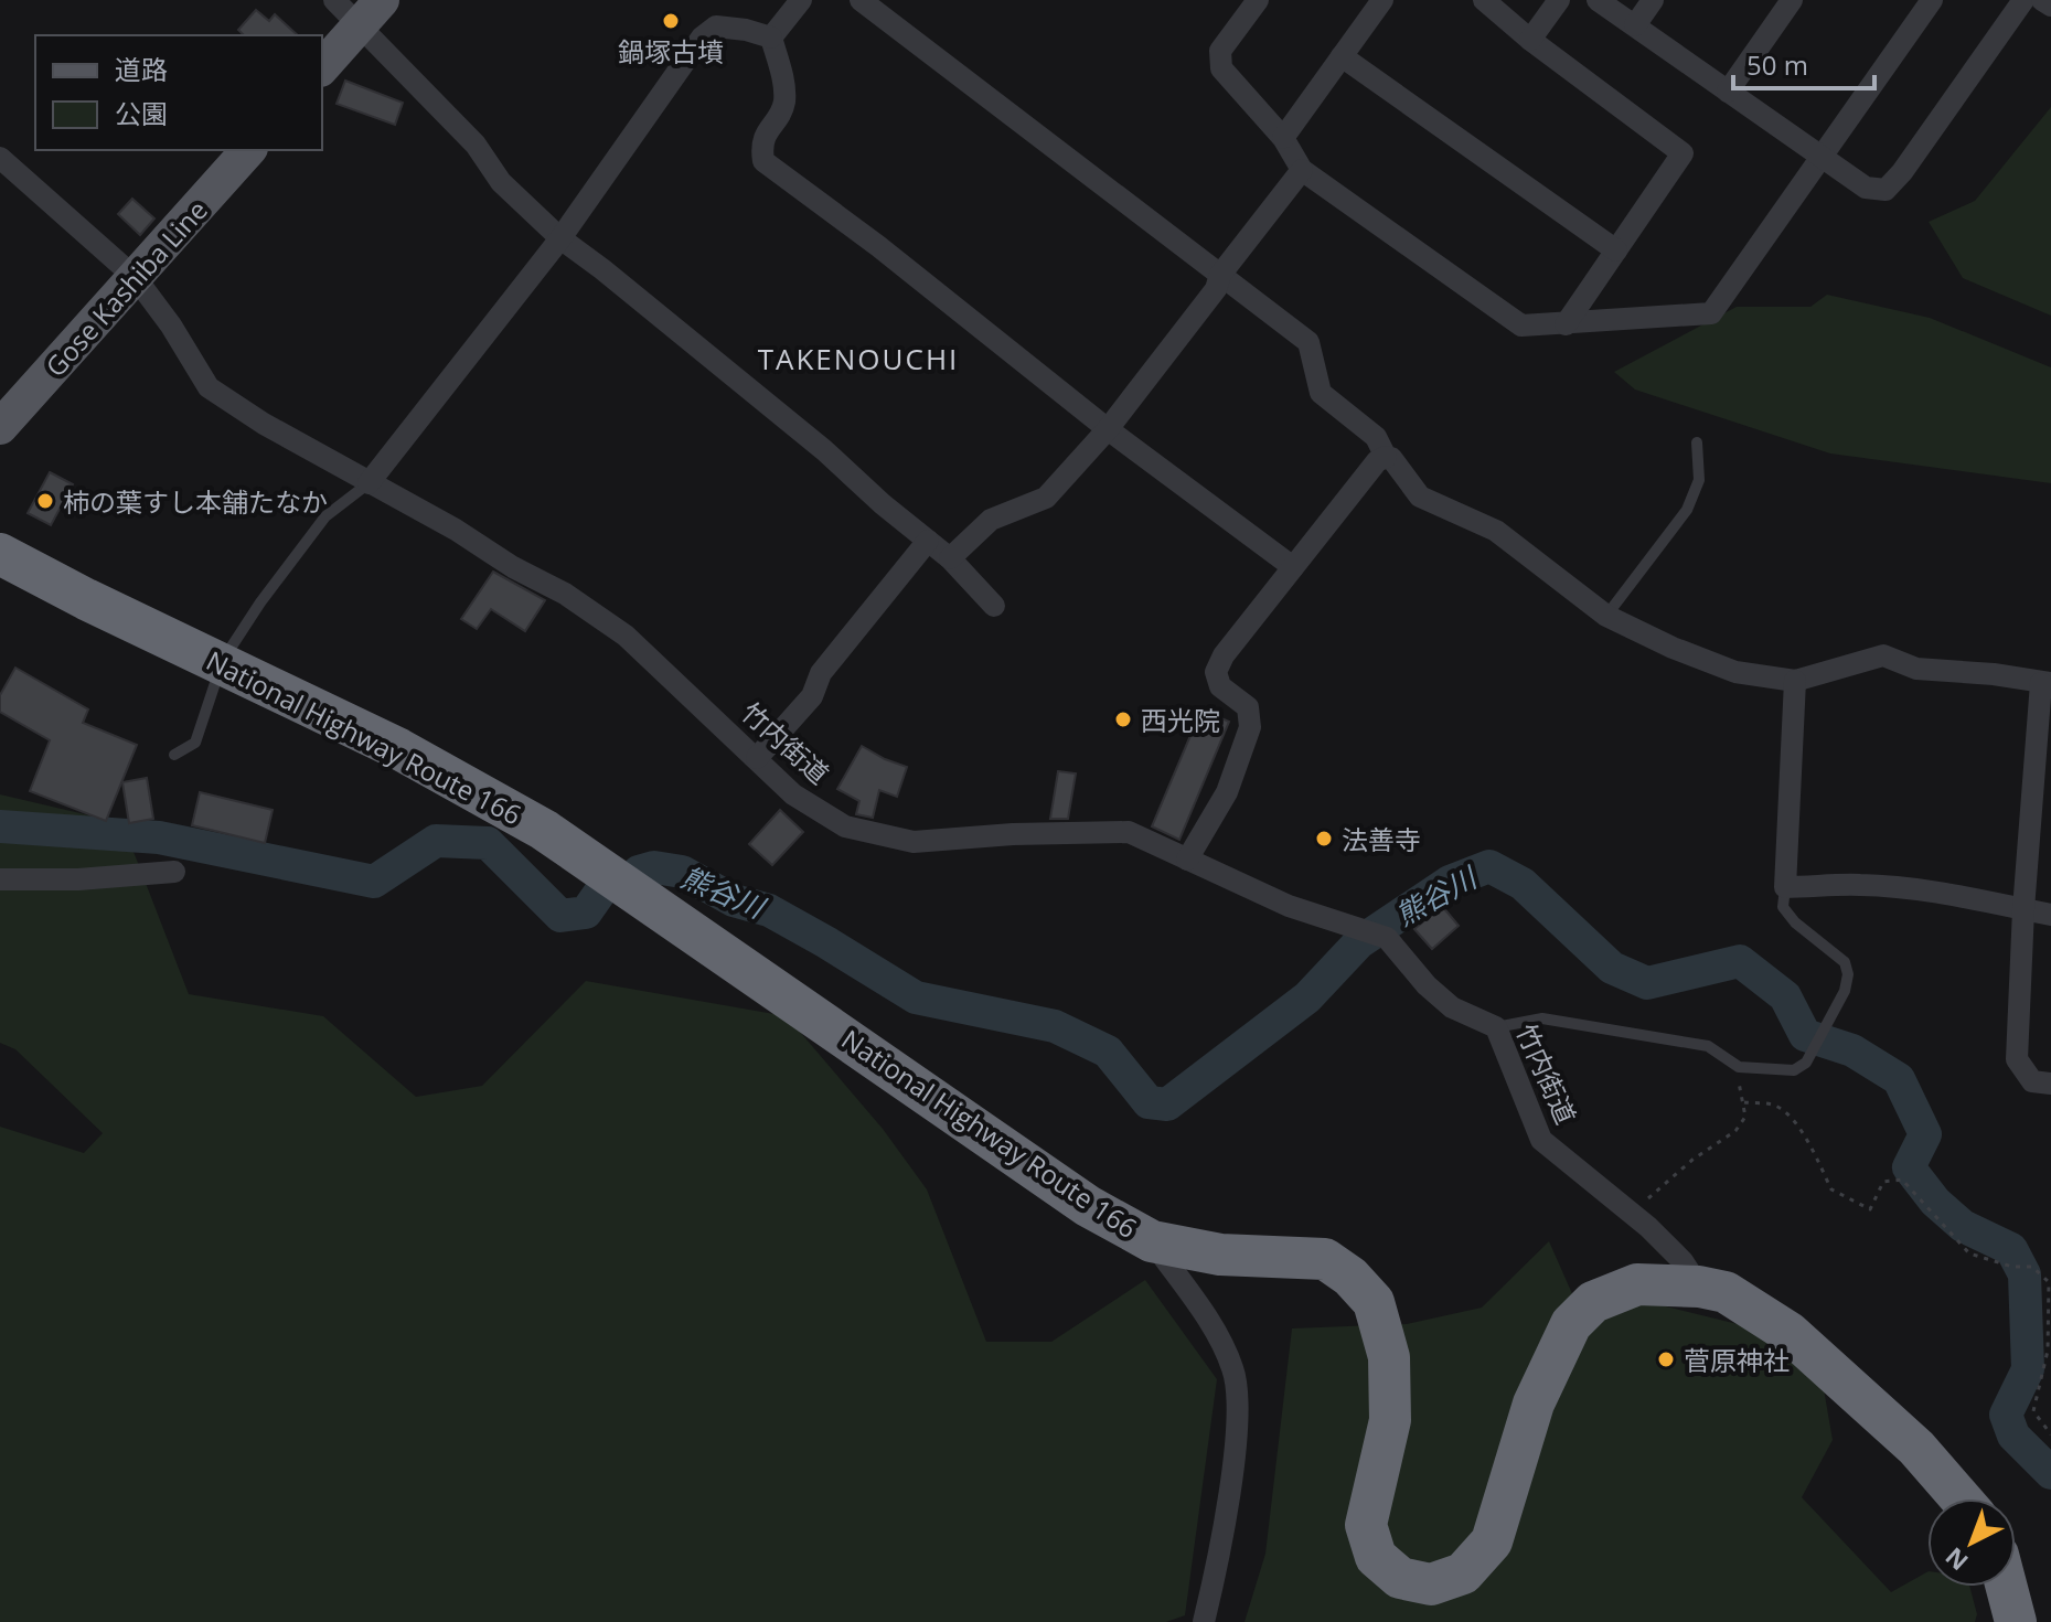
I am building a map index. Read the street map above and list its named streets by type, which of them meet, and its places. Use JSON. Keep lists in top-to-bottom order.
{
  "streets": {
    "highway": ["National Highway Route 166"],
    "main road": ["Gose Kashiba Line"],
    "street": ["竹内街道"]
  },
  "crossings": [
    ["Gose Kashiba Line", "竹内街道"],
    ["National Highway Route 166", "竹内街道"]
  ],
  "districts": ["TAKENOUCHI"],
  "water": ["熊谷川"],
  "places": [
    "鍋塚古墳",
    "柿の葉すし本舗たなか",
    "西光院",
    "法善寺",
    "菅原神社"
  ],
  "legend": ["道路", "公園"],
  "scale_bar": "50 m",
  "north": "bottom left"
}
